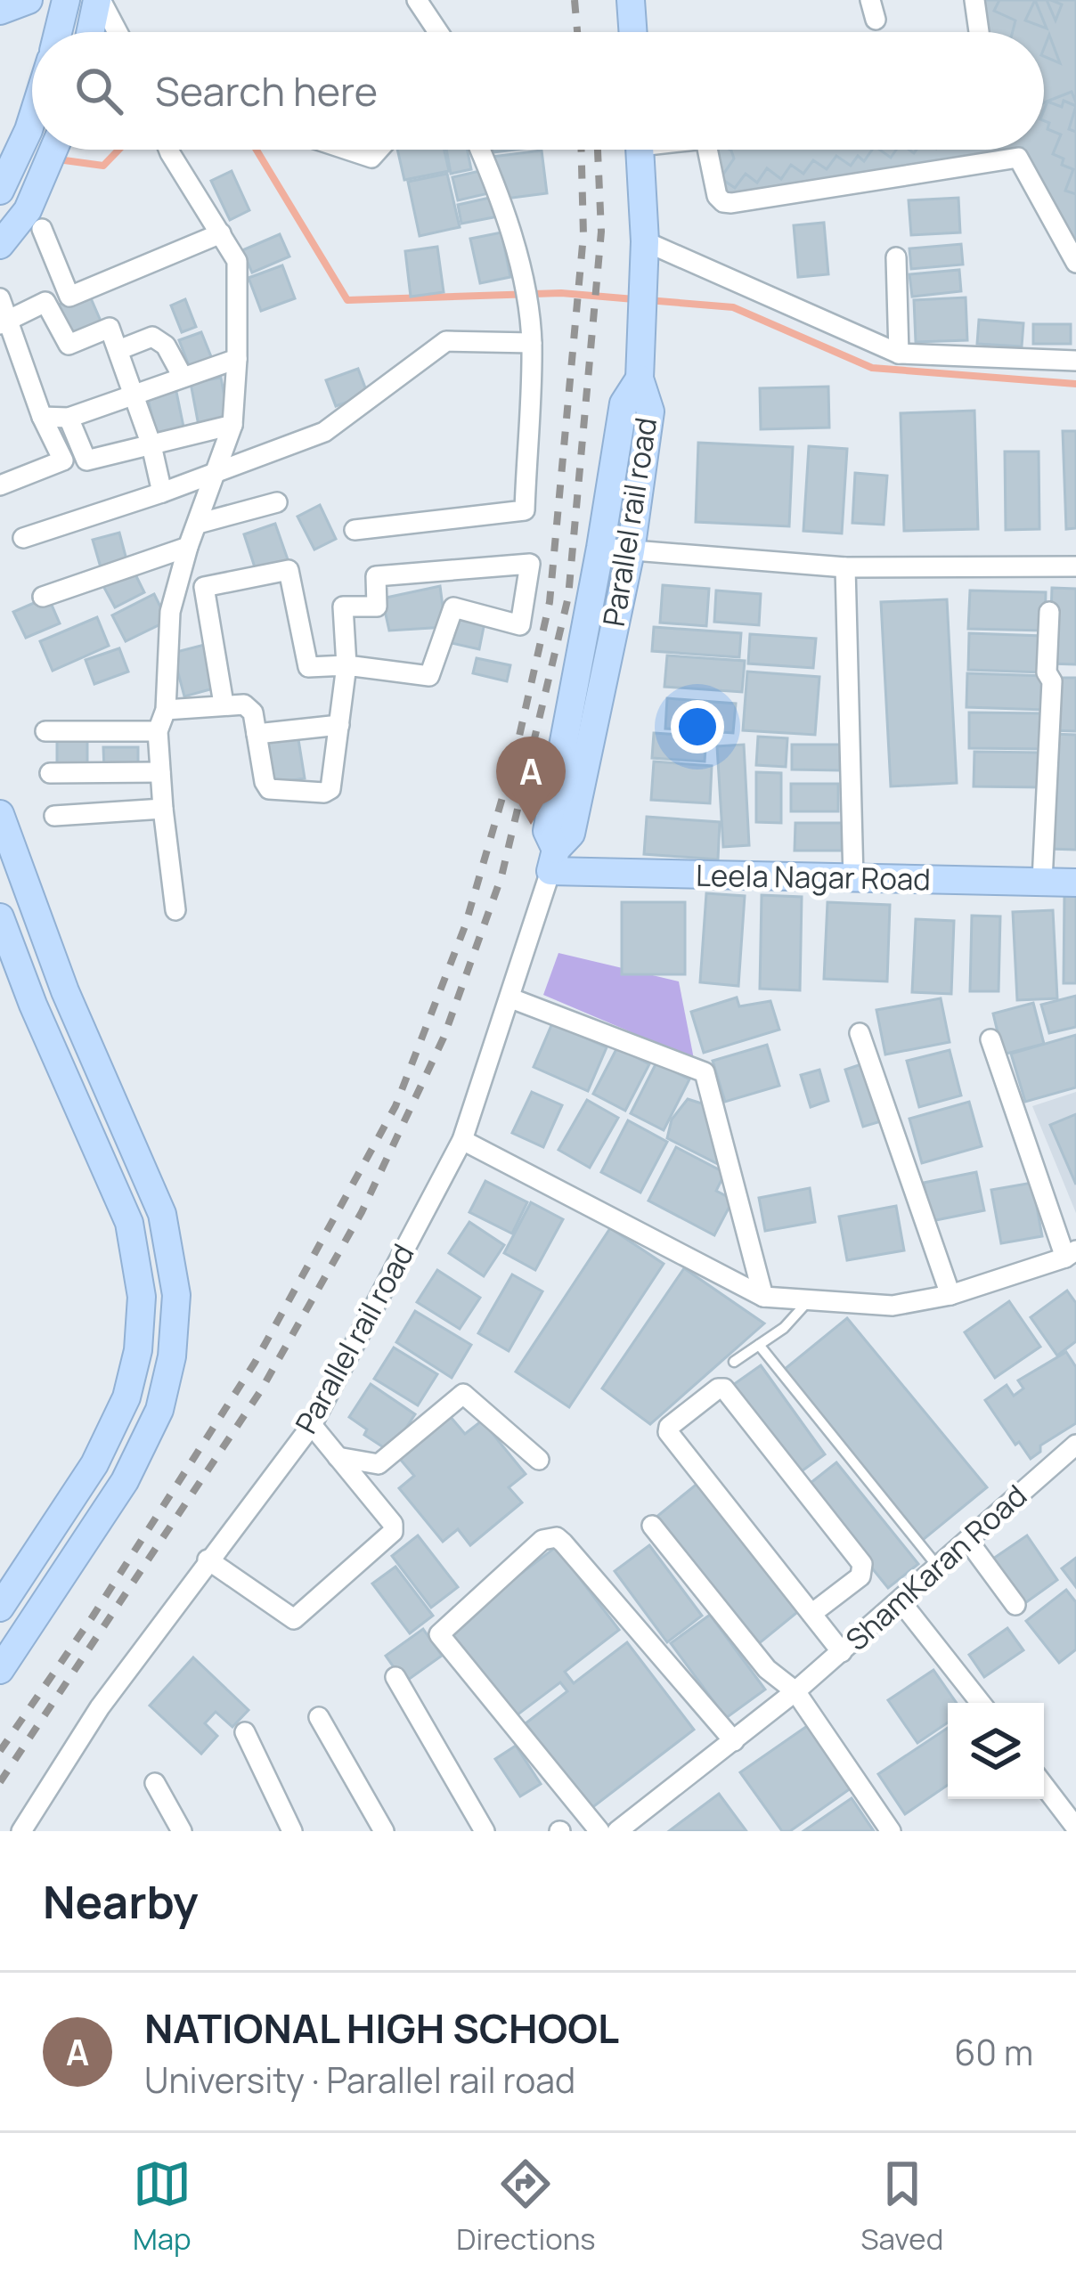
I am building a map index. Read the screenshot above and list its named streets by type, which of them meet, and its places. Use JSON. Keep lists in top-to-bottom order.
{
  "streets": {
    "street": ["Parallel rail road", "Leela Nagar Road", "ShamKaran Road"]
  },
  "crossings": [
    ["Parallel rail road", "Leela Nagar Road"]
  ],
  "page": {
    "search": "Search here",
    "pins": "A",
    "heading": "Nearby",
    "list": [
      {
        "mark": "A",
        "name": "NATIONAL HIGH SCHOOL",
        "note": "University · Parallel rail road",
        "value": "60 m"
      }
    ],
    "nav": ["Map", "Directions", "Saved"]
  }
}
